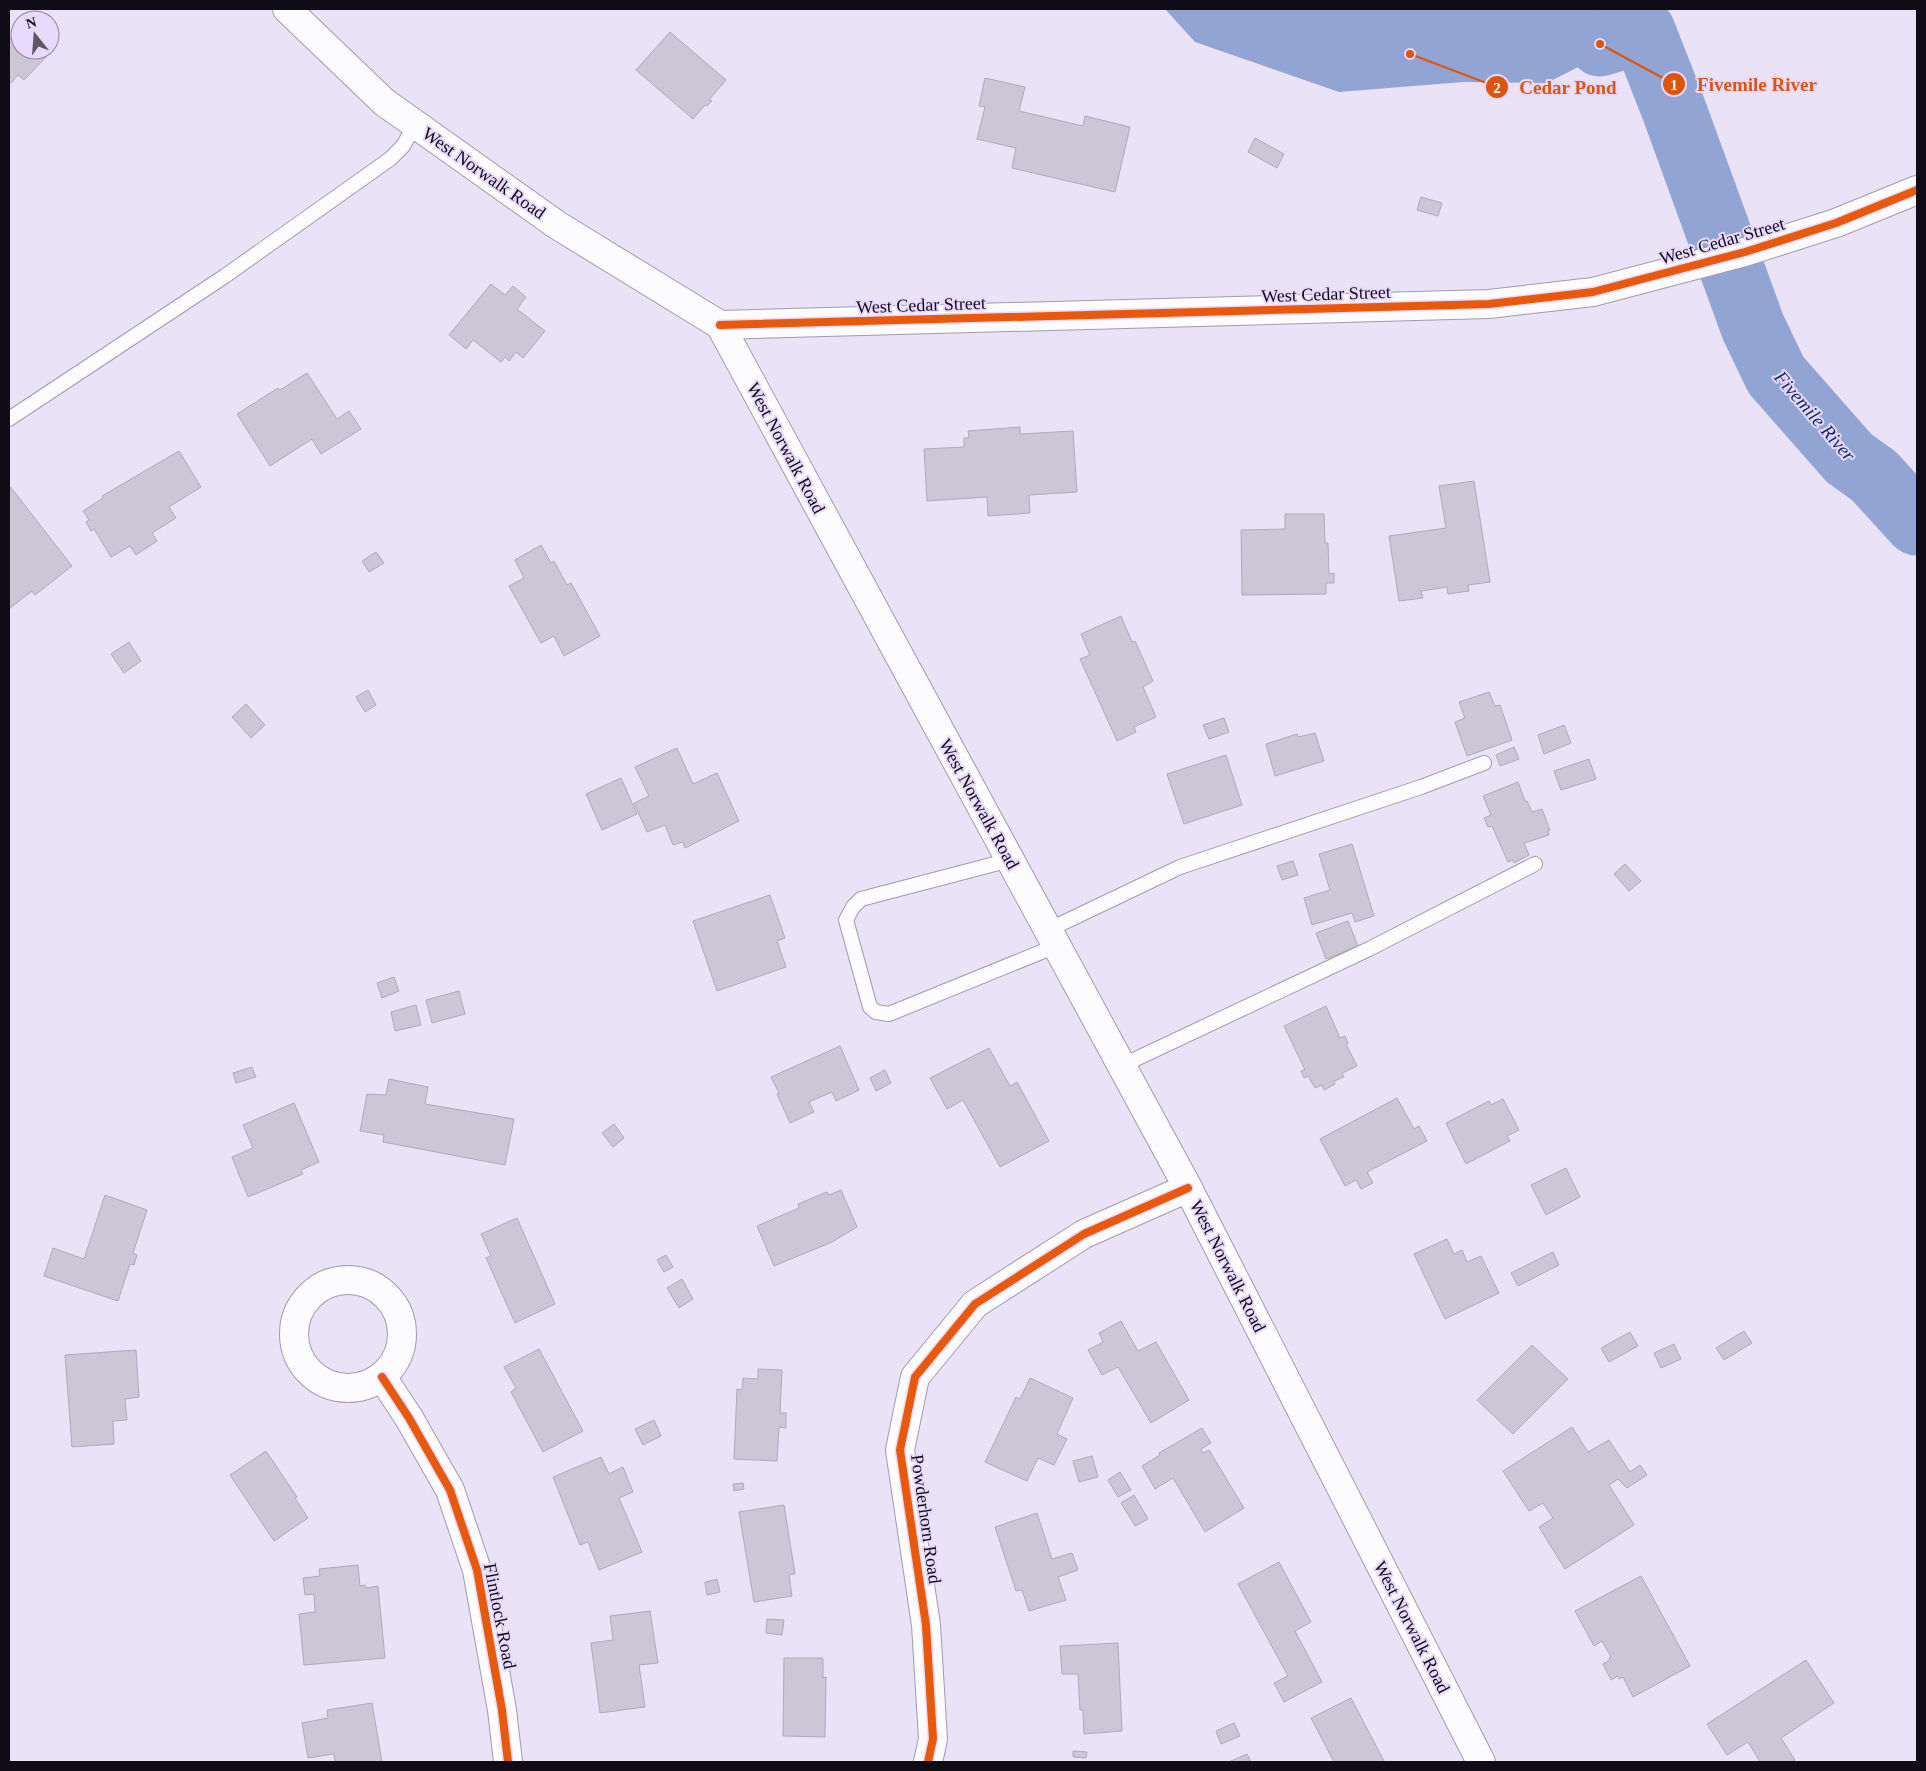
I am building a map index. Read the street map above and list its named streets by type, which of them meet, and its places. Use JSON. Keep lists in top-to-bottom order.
{
  "streets": {
    "street": [
      "West Norwalk Road",
      "West Cedar Street",
      "Powderhorn Road",
      "Flintlock Road"
    ]
  },
  "crossings": [
    ["West Norwalk Road", "West Cedar Street"],
    ["West Norwalk Road", "Powderhorn Road"]
  ],
  "water": ["Fivemile River"],
  "places": ["Fivemile River", "Cedar Pond"],
  "north": "top"
}
